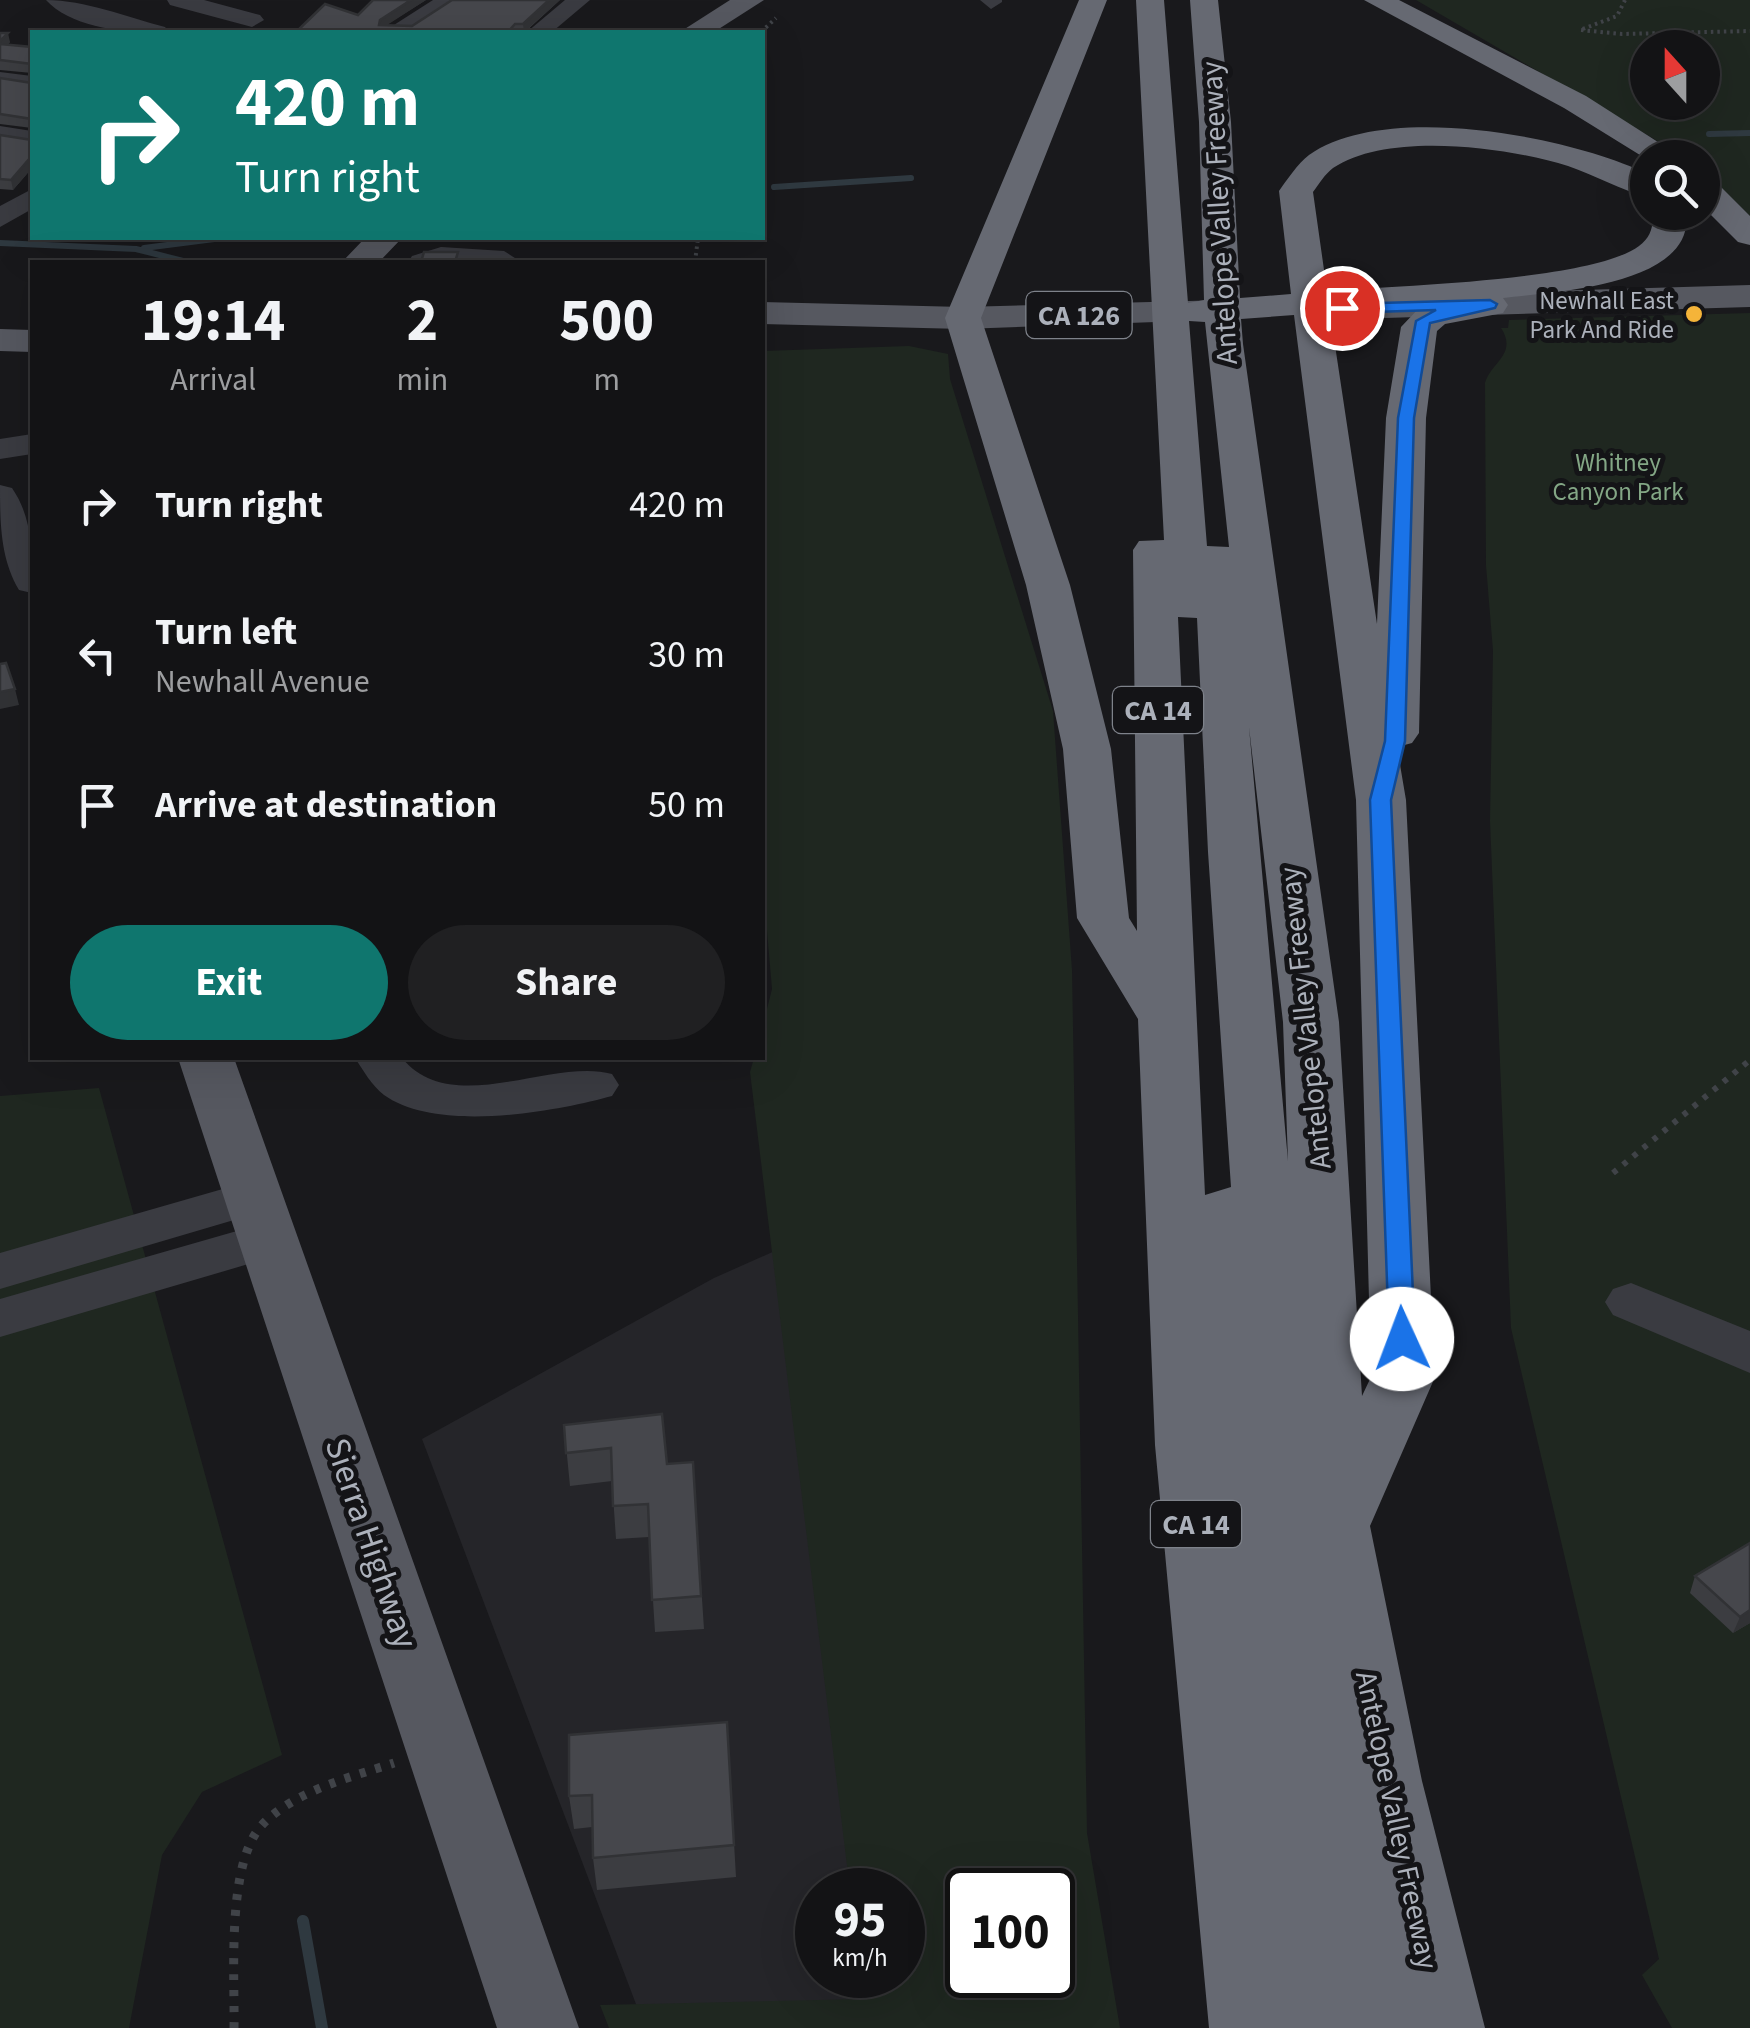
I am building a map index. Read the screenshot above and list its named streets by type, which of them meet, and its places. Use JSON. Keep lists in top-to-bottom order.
{
  "streets": {
    "highway": ["Antelope Valley Freeway", "CA 14"],
    "main road": ["CA 126", "Sierra Highway"]
  },
  "crossings": [
    ["Antelope Valley Freeway", "CA 126"]
  ],
  "parks": ["Whitney Canyon Park"],
  "places": ["Newhall East Park And Ride"],
  "north": "top",
  "page": {
    "turn": ["420 m", "Turn right"],
    "eta": [
      "19:14",
      "Arrival",
      "2",
      "min",
      "500",
      "m"
    ],
    "list": [
      {
        "name": "Turn right",
        "value": "420 m"
      },
      {
        "name": "Turn left",
        "note": "Newhall Avenue",
        "value": "30 m"
      },
      {
        "name": "Arrive at destination",
        "value": "50 m"
      }
    ],
    "buttons": ["Exit", "Share"],
    "speed": "95 km/h",
    "limit": "100"
  }
}
